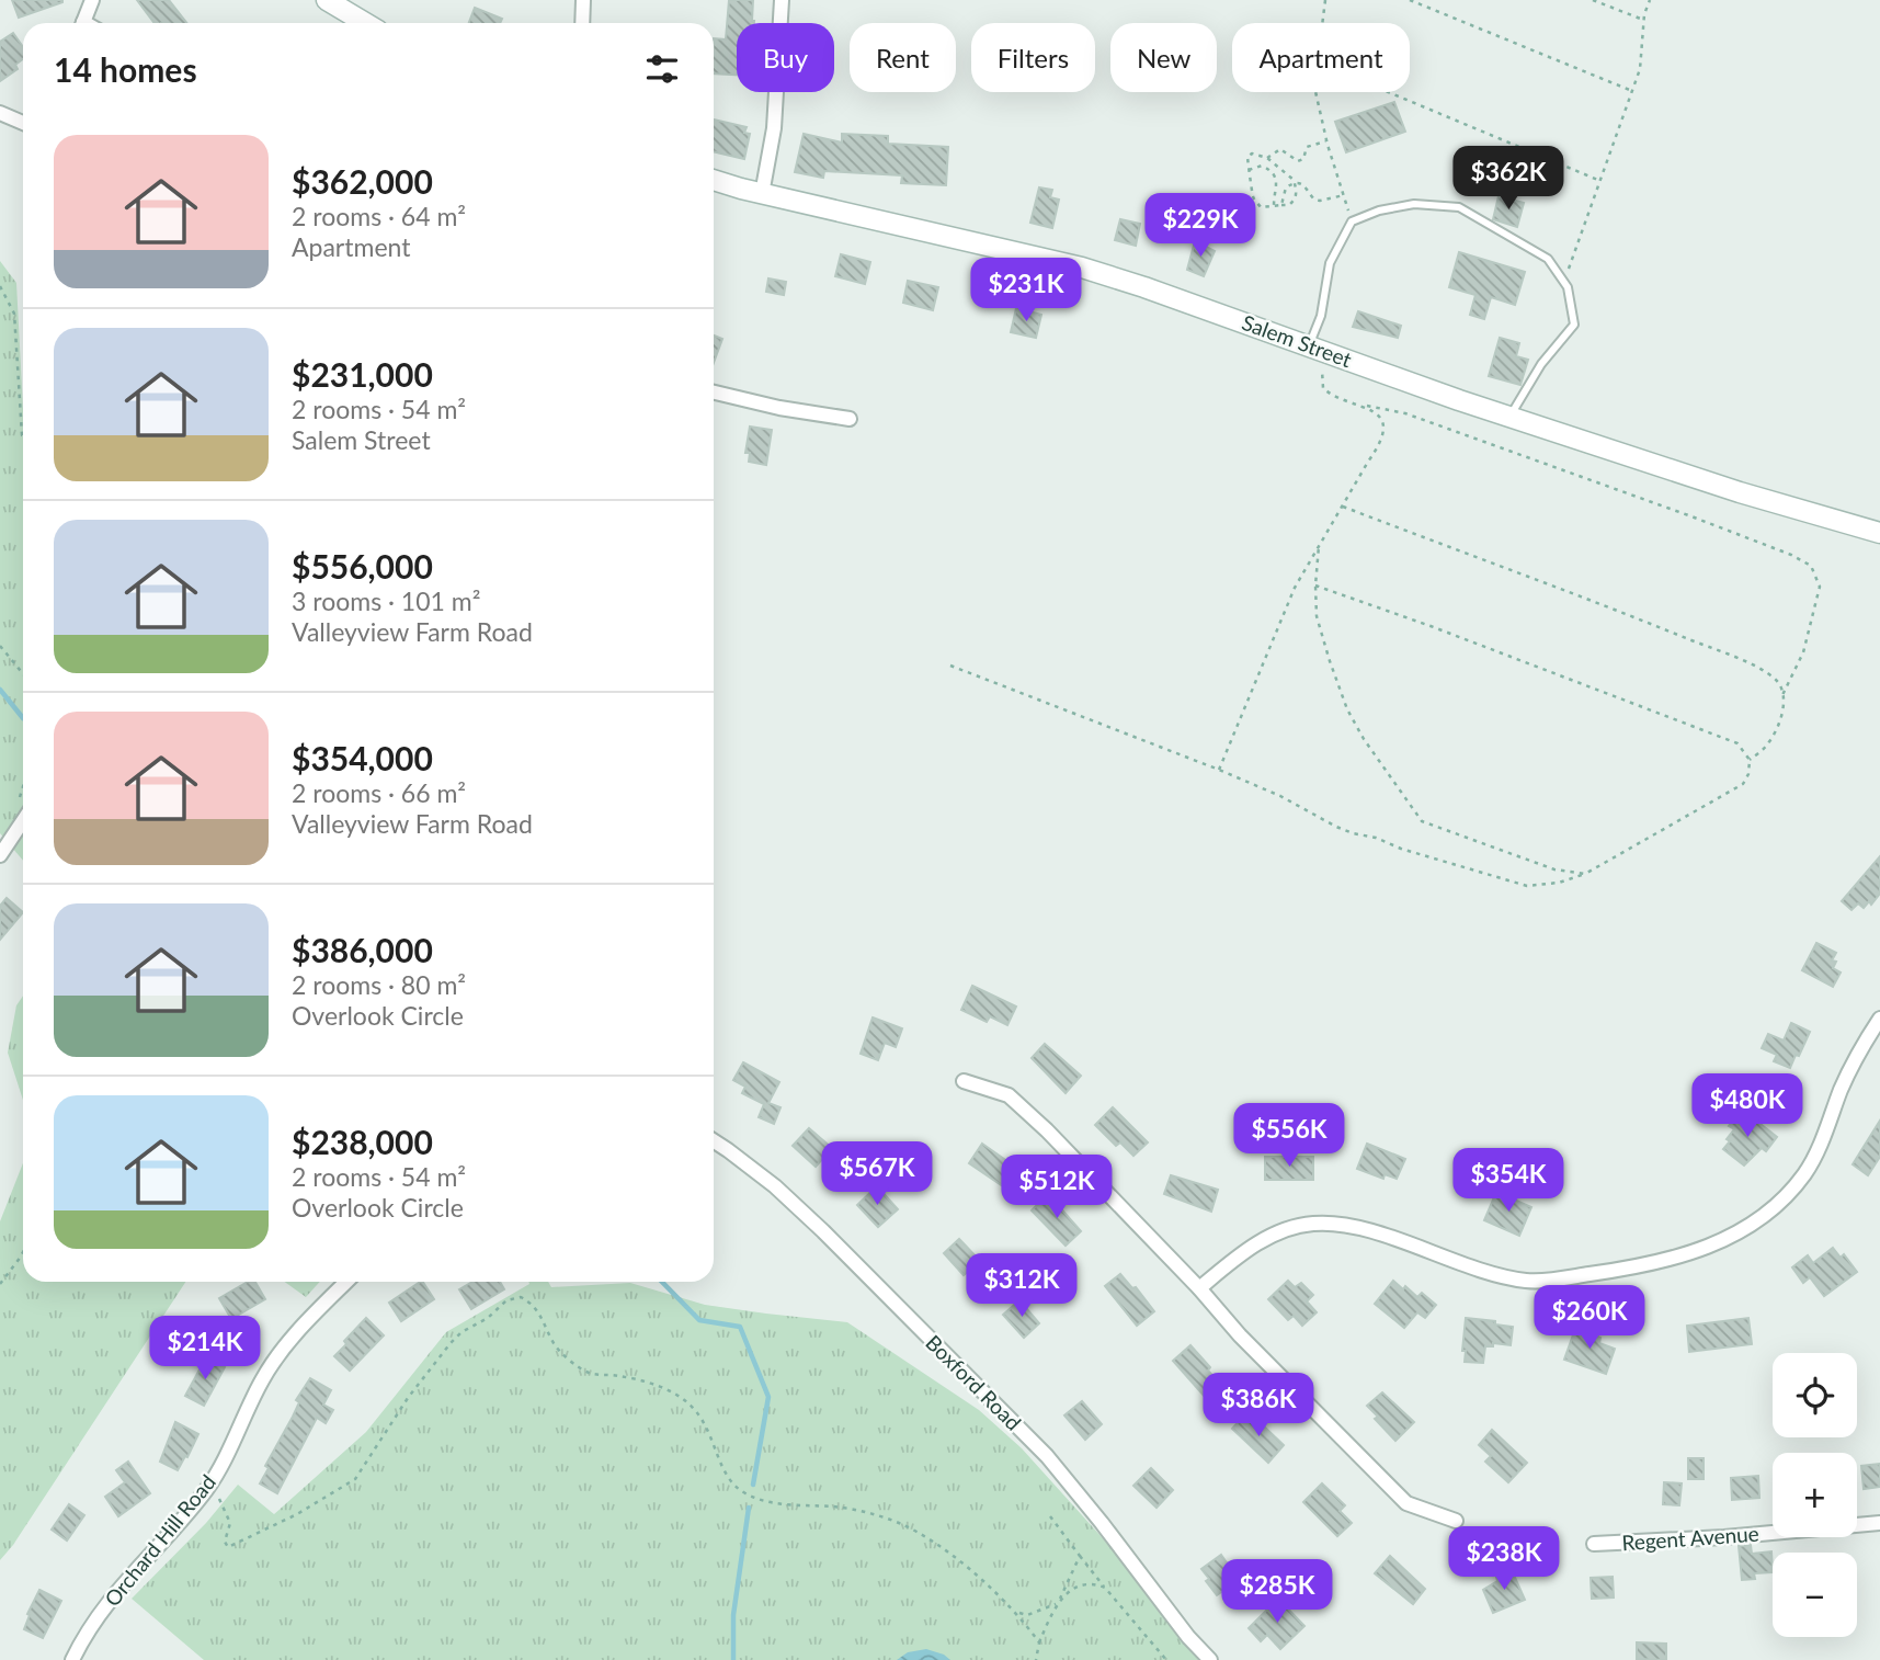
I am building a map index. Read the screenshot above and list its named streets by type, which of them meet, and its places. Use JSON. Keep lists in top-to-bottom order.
{
  "streets": {
    "main road": ["Salem Street"],
    "street": ["Boxford Road", "Regent Avenue", "Orchard Hill Road"]
  },
  "page": {
    "chip": [
      "Buy",
      "Rent",
      "Filters",
      "New",
      "Apartment"
    ],
    "heading": "14 homes",
    "list": [
      {
        "name": "$362,000",
        "note": "2 rooms · 64 m² · Apartment"
      },
      {
        "name": "$231,000",
        "note": "2 rooms · 54 m² · Salem Street"
      },
      {
        "name": "$556,000",
        "note": "3 rooms · 101 m² · Valleyview Farm Road"
      },
      {
        "name": "$354,000",
        "note": "2 rooms · 66 m² · Valleyview Farm Road"
      },
      {
        "name": "$386,000",
        "note": "2 rooms · 80 m² · Overlook Circle"
      },
      {
        "name": "$238,000",
        "note": "2 rooms · 54 m² · Overlook Circle"
      }
    ],
    "price": [
      "$362K",
      "$229K",
      "$231K",
      "$480K",
      "$556K",
      "$567K",
      "$354K",
      "$512K",
      "$312K",
      "$260K",
      "$214K",
      "$386K",
      "$238K",
      "$285K"
    ],
    "map_buttons": ["+", "−"]
  }
}
